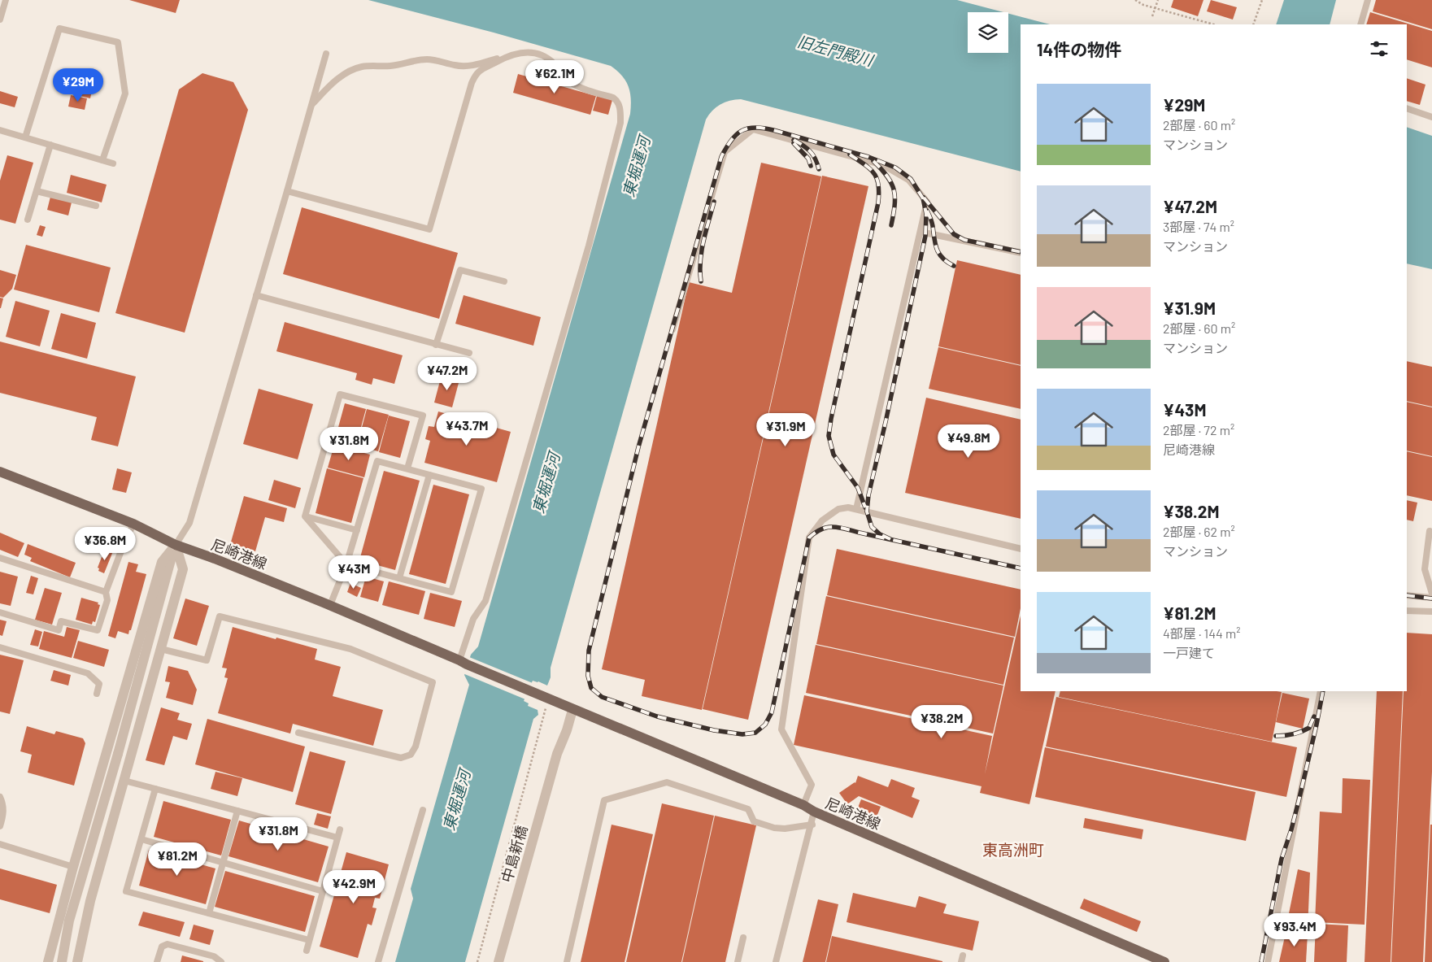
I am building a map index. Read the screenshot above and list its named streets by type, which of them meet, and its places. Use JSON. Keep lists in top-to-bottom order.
{
  "streets": {
    "main road": ["尼崎港線"],
    "street": ["中島新橋"]
  },
  "crossings": [
    ["尼崎港線", "中島新橋"]
  ],
  "districts": ["東高洲町"],
  "water": ["旧左門殿川", "東堀運河"],
  "page": {
    "heading": "14件の物件",
    "price": [
      "¥62.1M",
      "¥29M",
      "¥47.2M",
      "¥43.7M",
      "¥31.9M",
      "¥49.8M",
      "¥31.8M",
      "¥36.8M",
      "¥43M",
      "¥38.2M",
      "¥31.8M",
      "¥81.2M",
      "¥42.9M",
      "¥93.4M"
    ],
    "list": [
      {
        "name": "¥29M",
        "note": "2部屋 · 60 m² · マンション"
      },
      {
        "name": "¥47.2M",
        "note": "3部屋 · 74 m² · マンション"
      },
      {
        "name": "¥31.9M",
        "note": "2部屋 · 60 m² · マンション"
      },
      {
        "name": "¥43M",
        "note": "2部屋 · 72 m² · 尼崎港線"
      },
      {
        "name": "¥38.2M",
        "note": "2部屋 · 62 m² · マンション"
      },
      {
        "name": "¥81.2M",
        "note": "4部屋 · 144 m² · 一戸建て"
      }
    ]
  }
}
